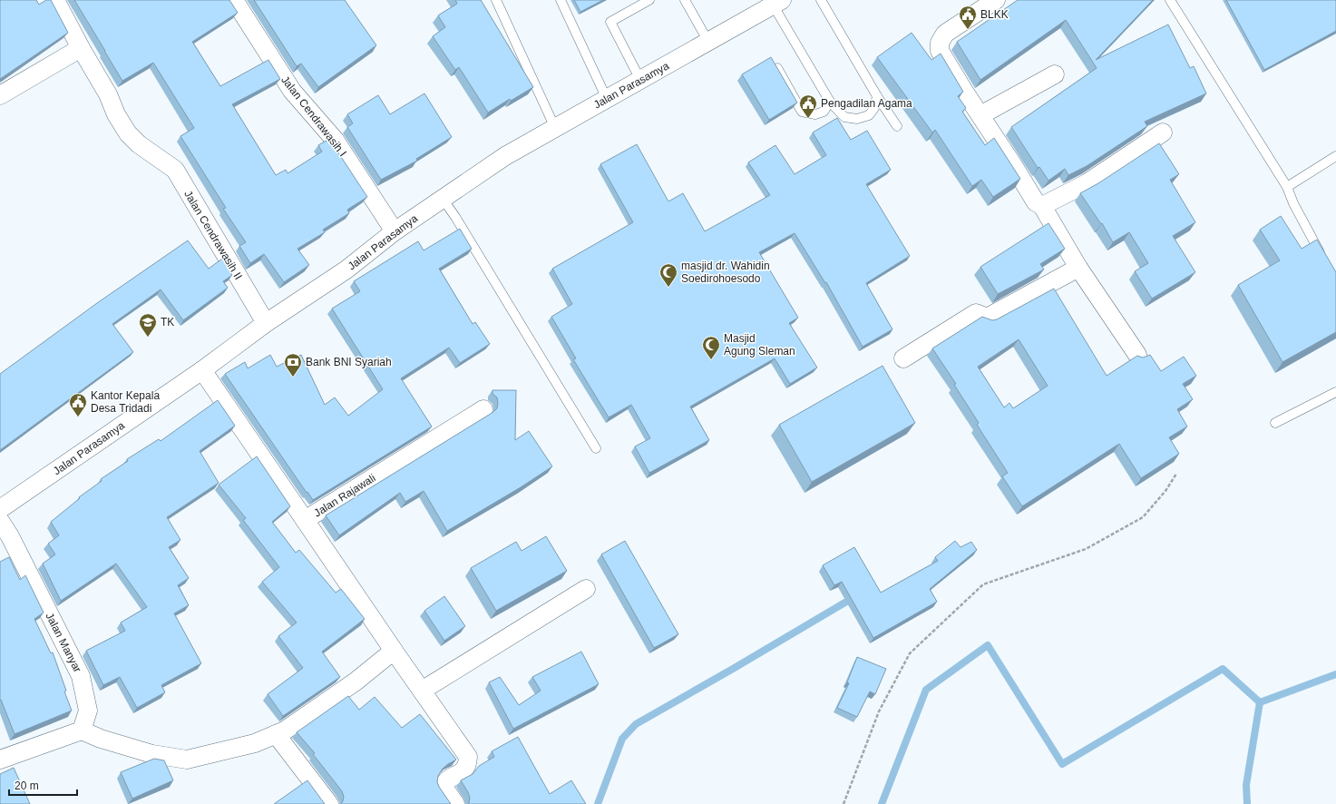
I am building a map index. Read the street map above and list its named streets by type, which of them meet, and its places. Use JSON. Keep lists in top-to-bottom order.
{
  "streets": {
    "street": [
      "Jalan Parasamya",
      "Jalan Cendrawasih I",
      "Jalan Cendrawasih II",
      "Jalan Rajawali",
      "Jalan Manyar"
    ]
  },
  "crossings": [
    ["Jalan Parasamya", "Jalan Cendrawasih I"],
    ["Jalan Parasamya", "Jalan Cendrawasih II"],
    ["Jalan Parasamya", "Jalan Rajawali"]
  ],
  "places": {
    "public building": ["BLKK", "Pengadilan Agama", "Kantor Kepala Desa Tridadi"],
    "mosque": ["masjid dr. Wahidin Soedirohoesodo", "Masjid Agung Sleman"],
    "school or university": ["TK"],
    "bank": ["Bank BNI Syariah"]
  },
  "scale_bar": "20 m"
}
